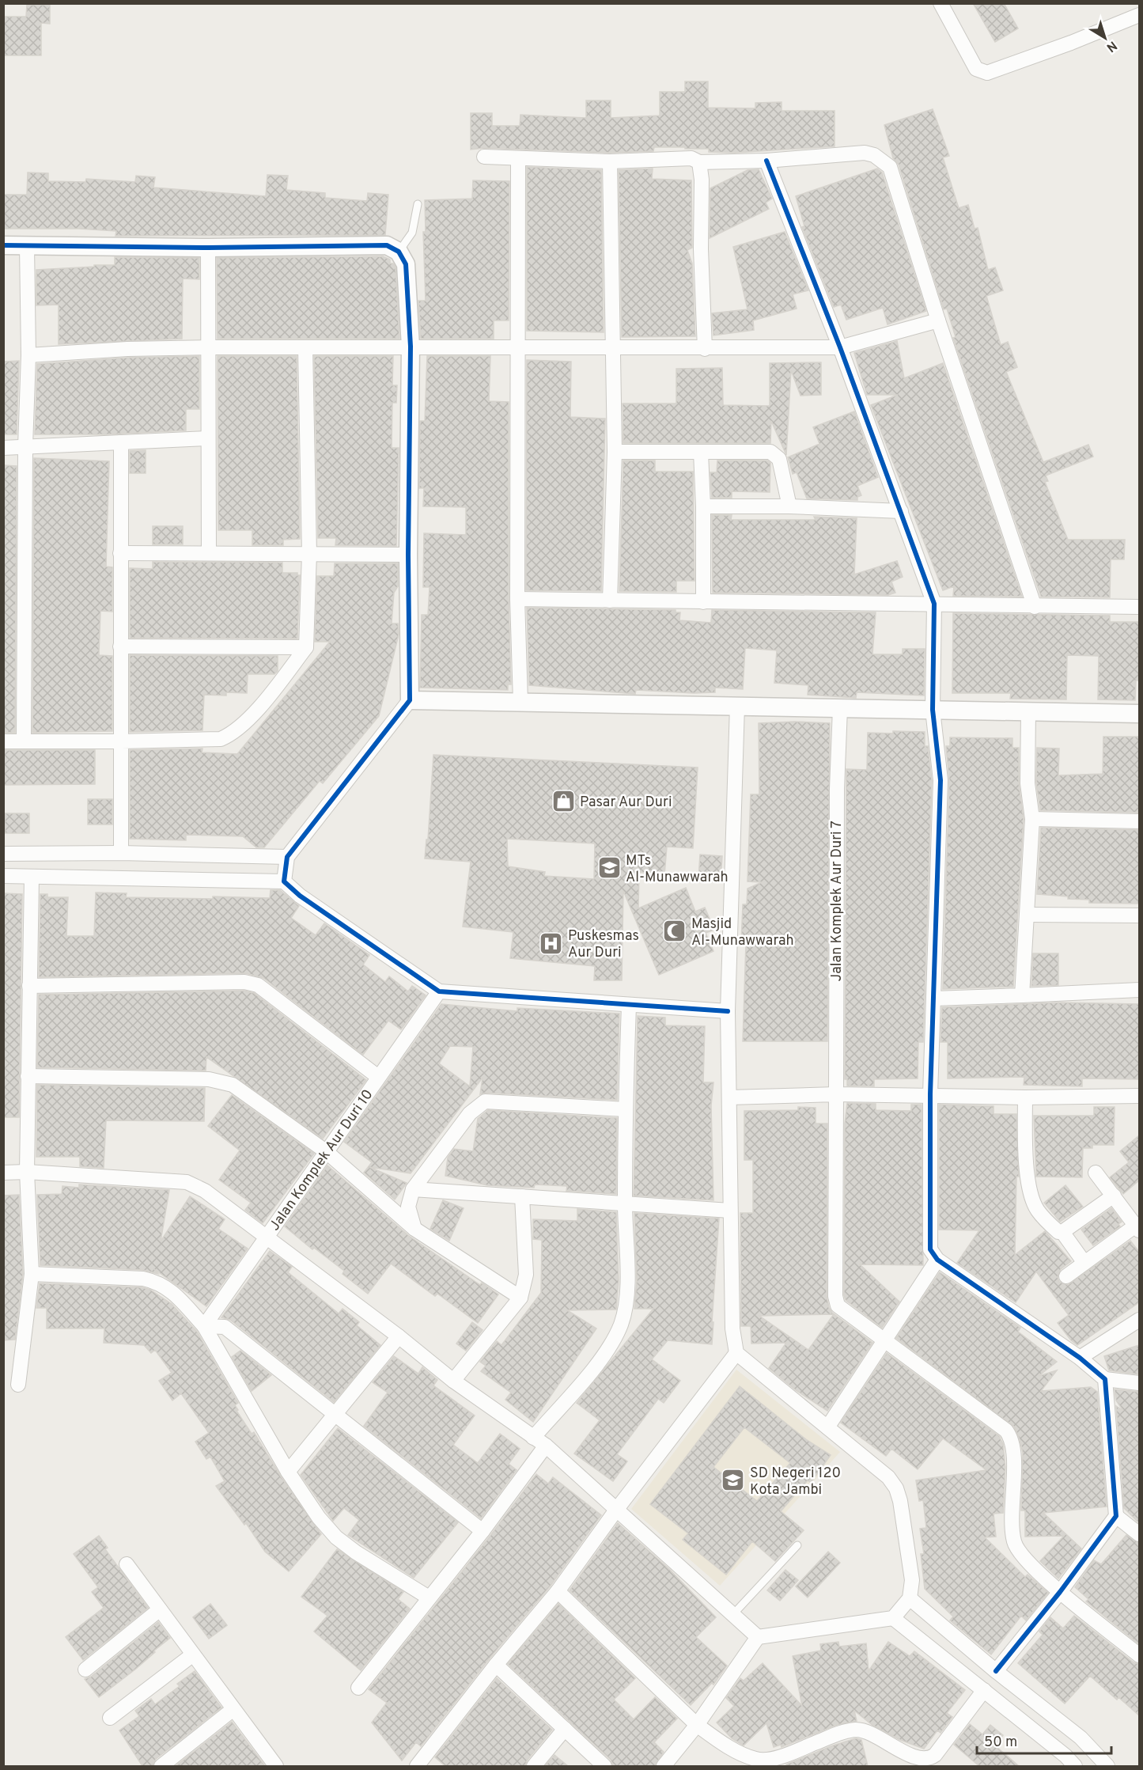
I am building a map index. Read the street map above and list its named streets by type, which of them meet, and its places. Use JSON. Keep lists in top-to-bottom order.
{
  "streets": {
    "street": ["Jalan Komplek Aur Duri 7", "Jalan Komplek Aur Duri 10"]
  },
  "places": {
    "shop": ["Pasar Aur Duri"],
    "school or university": ["MTs Al-Munawwarah", "SD Negeri 120 Kota Jambi"],
    "mosque": ["Masjid Al-Munawwarah"],
    "hospital": ["Puskesmas Aur Duri"]
  },
  "scale_bar": "50 m",
  "north": "bottom right"
}
